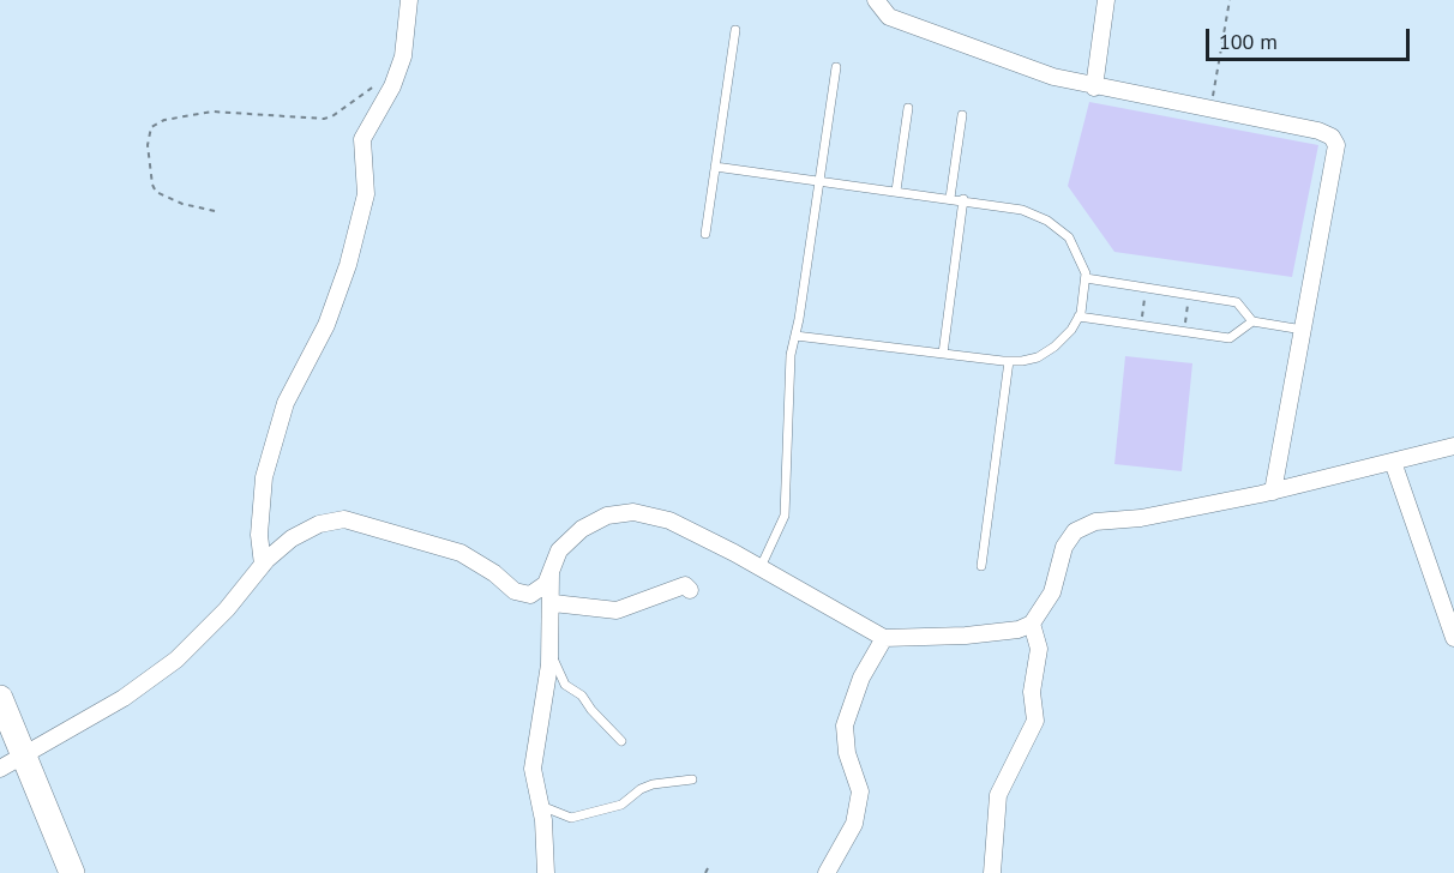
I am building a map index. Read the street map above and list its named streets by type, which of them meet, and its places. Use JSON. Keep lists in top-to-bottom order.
{
  "scale_bar": "100 m"
}
